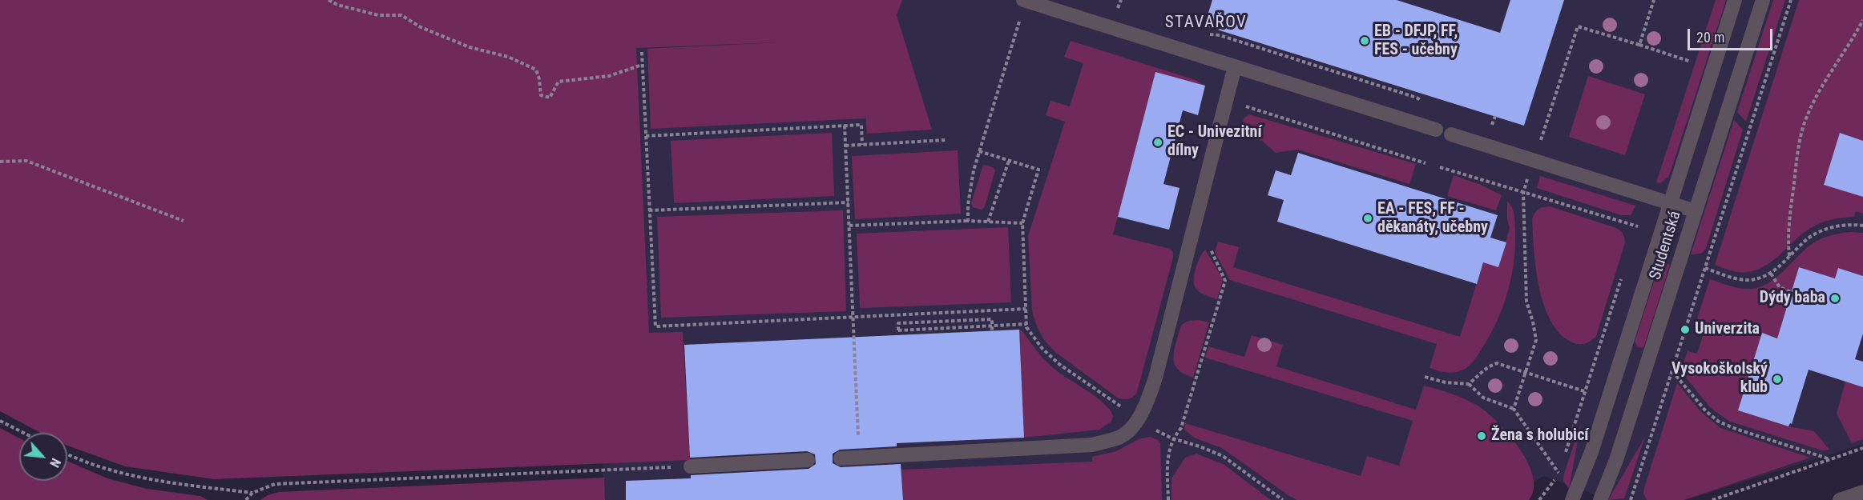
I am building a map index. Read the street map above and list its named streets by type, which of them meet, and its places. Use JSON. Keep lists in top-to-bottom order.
{
  "streets": {
    "street": ["Studentská"]
  },
  "districts": ["STAVAŘOV"],
  "places": [
    "EB - DFJP, FF, FES - učebny",
    "EC - Univezitní dílny",
    "EA - FES, FF - děkanáty, učebny",
    "Dýdy baba",
    "Univerzita",
    "Vysokoškolský klub",
    "Žena s holubicí"
  ],
  "scale_bar": "20 m",
  "north": "bottom right"
}
